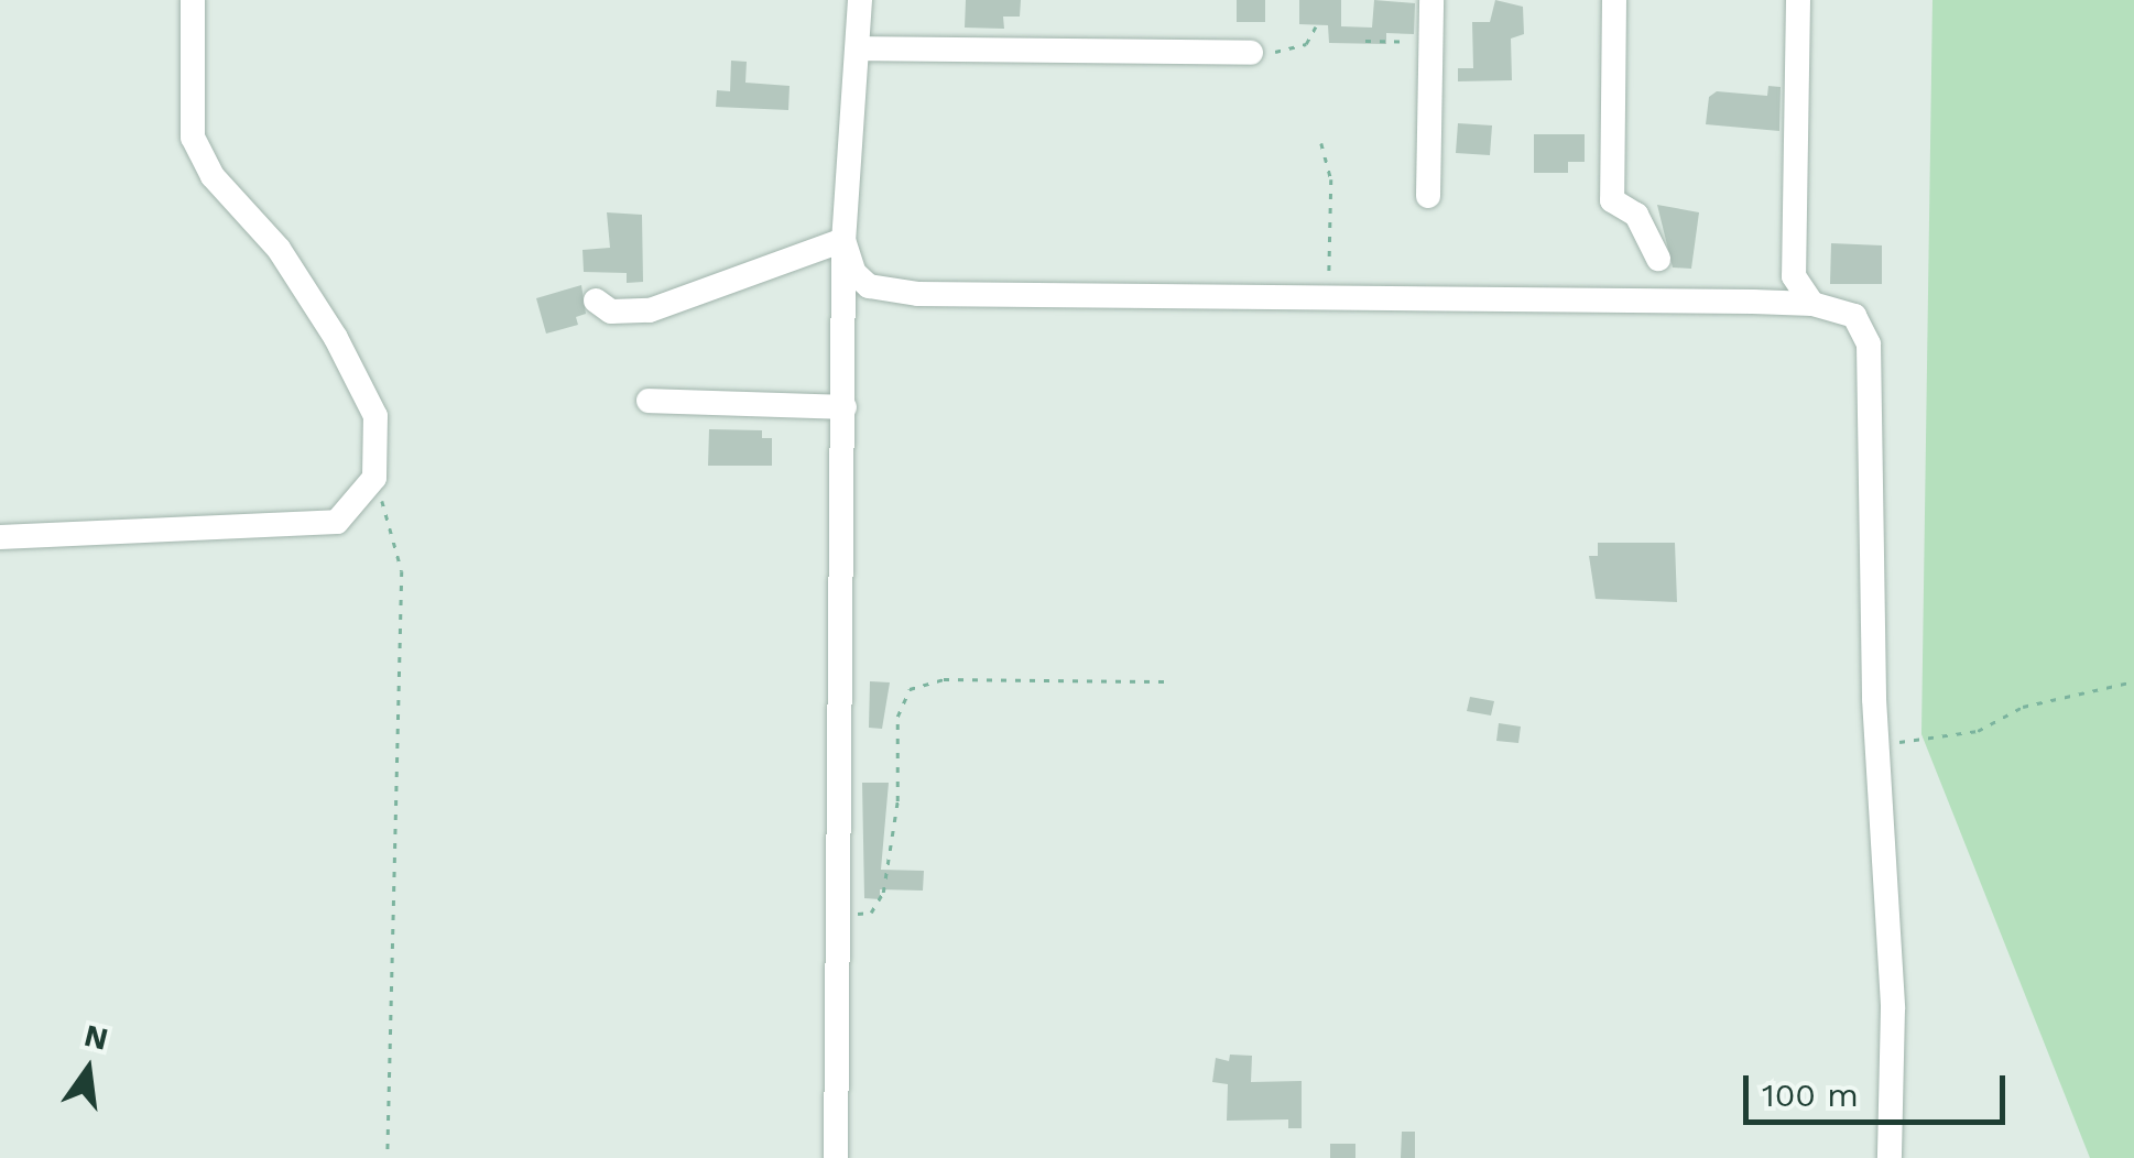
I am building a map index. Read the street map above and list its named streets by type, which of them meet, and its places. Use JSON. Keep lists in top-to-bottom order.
{
  "scale_bar": "100 m",
  "north": "top"
}
